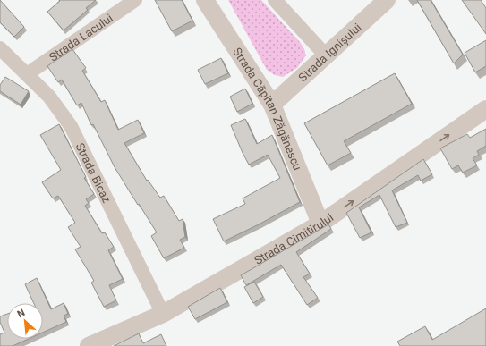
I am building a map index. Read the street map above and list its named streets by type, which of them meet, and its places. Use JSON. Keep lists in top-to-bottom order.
{
  "streets": {
    "street": [
      "Strada Lacului",
      "Strada Ignișului",
      "Strada Căpitan Zăgănescu",
      "Strada Bicaz",
      "Strada Cimitirului"
    ]
  },
  "crossings": [
    ["Strada Lacului", "Strada Bicaz"],
    ["Strada Ignișului", "Strada Căpitan Zăgănescu"],
    ["Strada Căpitan Zăgănescu", "Strada Cimitirului"],
    ["Strada Bicaz", "Strada Cimitirului"]
  ],
  "one_way": ["Strada Cimitirului"],
  "north": "top left"
}
